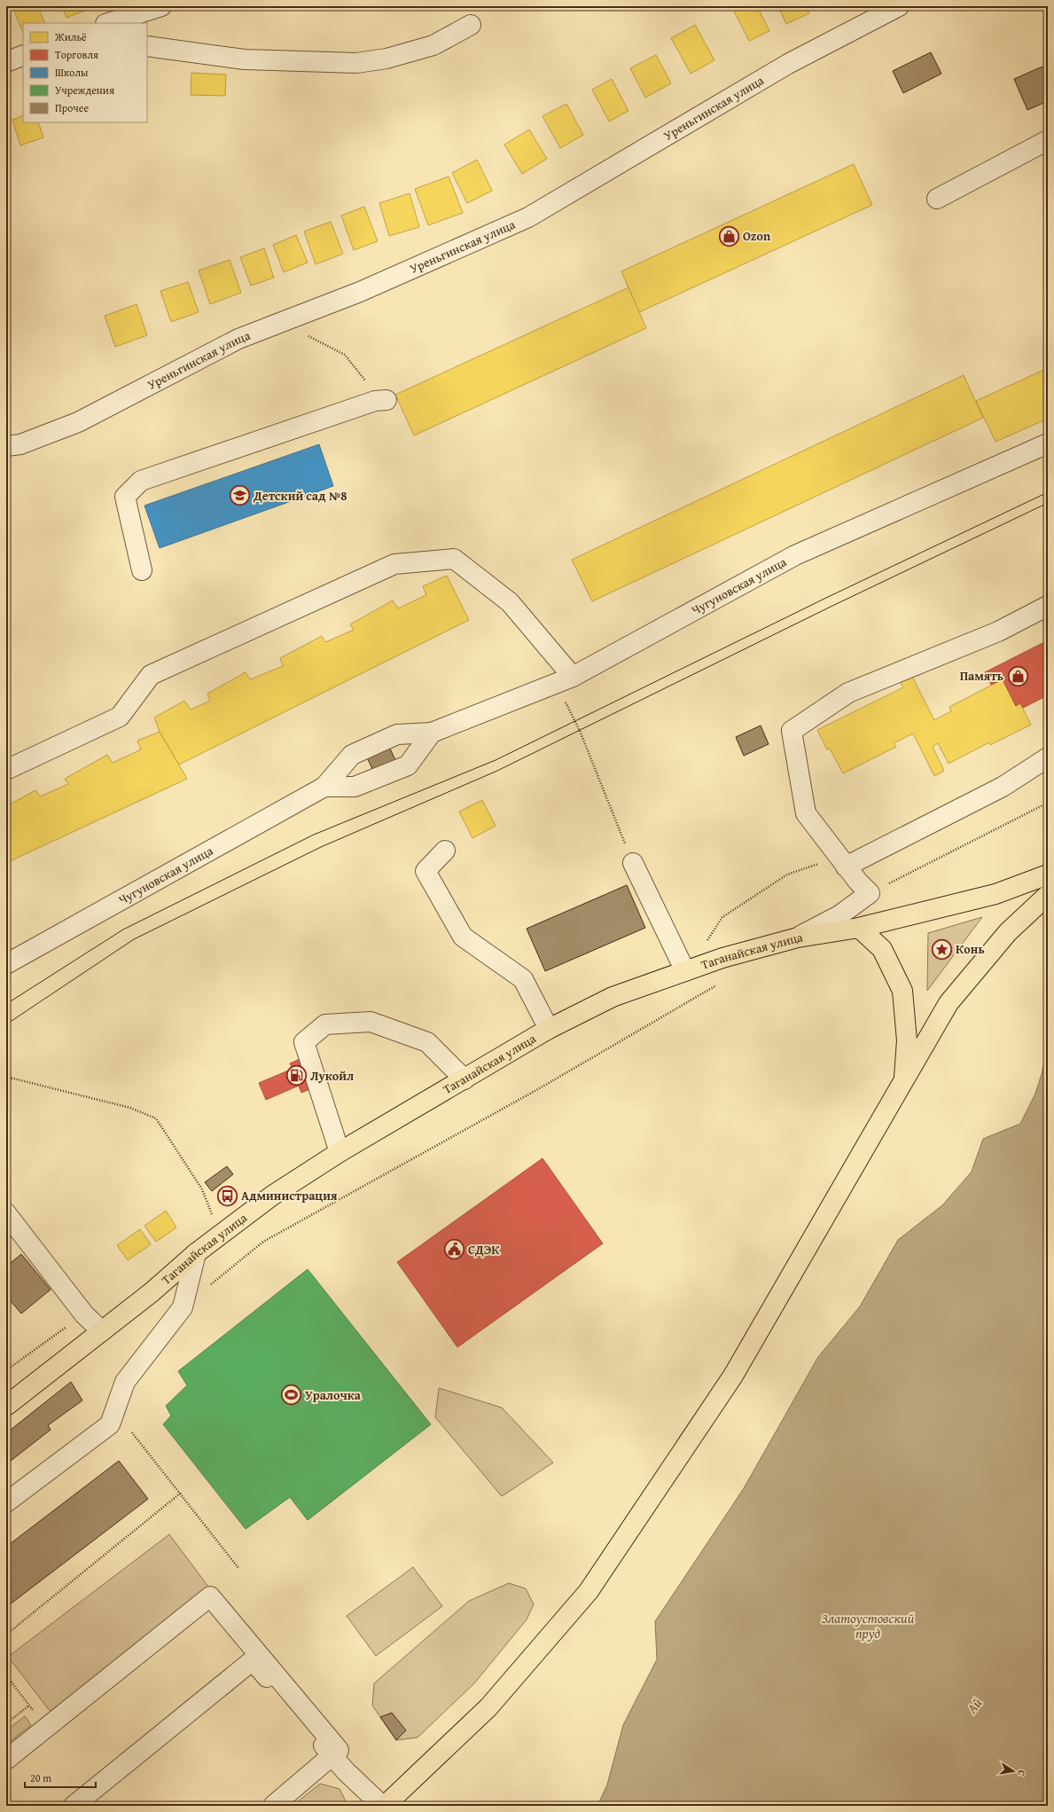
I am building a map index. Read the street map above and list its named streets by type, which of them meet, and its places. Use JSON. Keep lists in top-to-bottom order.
{
  "streets": {
    "main road": ["Таганайская улица"],
    "street": ["Уреньгинская улица", "Чугуновская улица"]
  },
  "water": ["Златоустовский пруд", "Ай"],
  "places": {
    "shop": ["Ozon", "Память"],
    "school or university": ["Детский сад №8"],
    "place": ["Конь"],
    "fuel station": ["Лукойл"],
    "bus stop": ["Администрация"],
    "public building": ["СДЭК"],
    "sports": ["Уралочка"]
  },
  "legend": [
    "Жильё",
    "Торговля",
    "Школы",
    "Учреждения",
    "Прочее"
  ],
  "scale_bar": "20 m",
  "north": "right"
}
